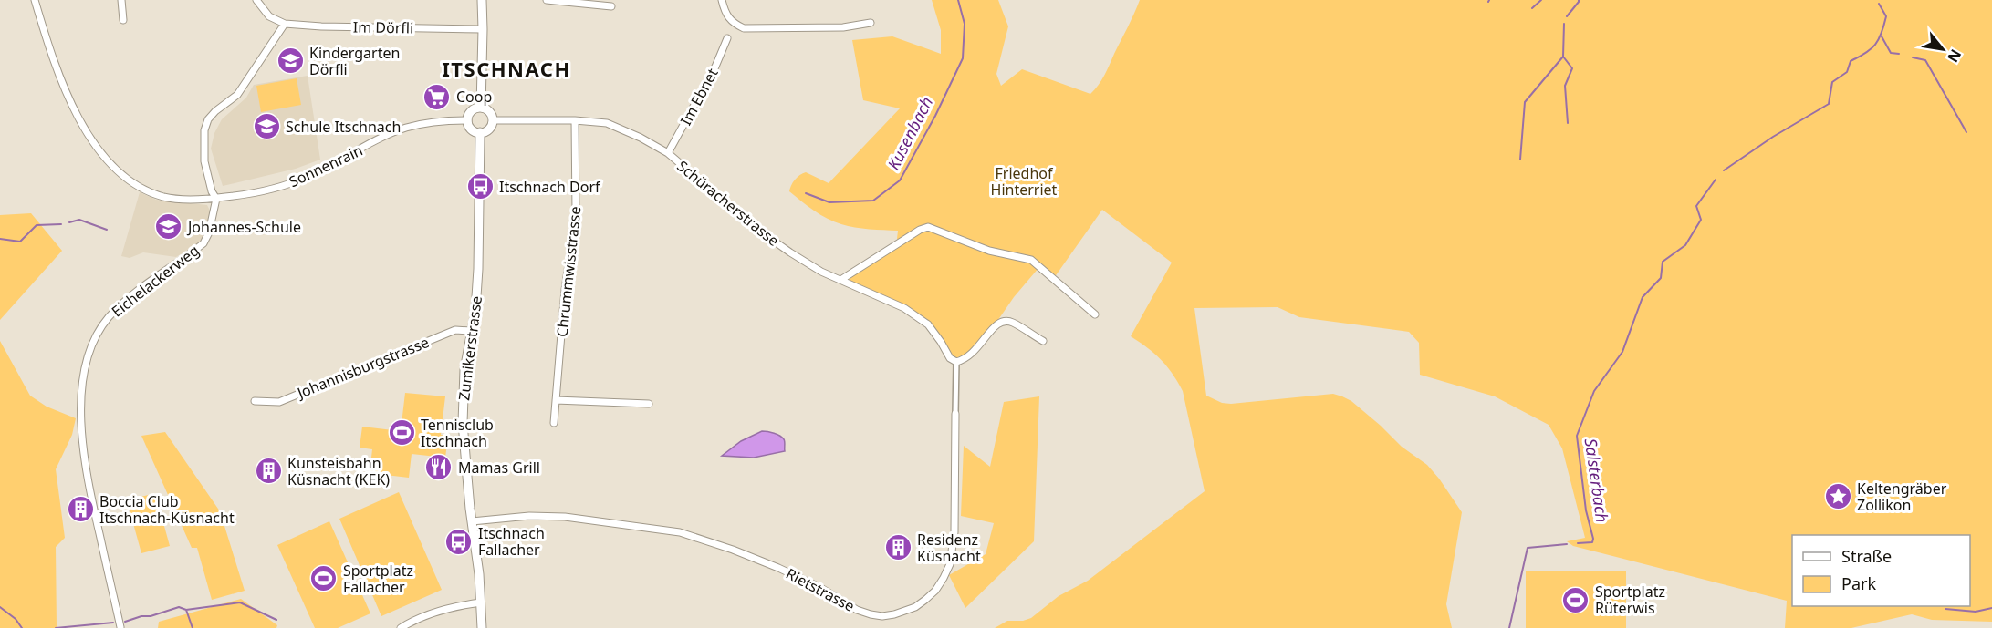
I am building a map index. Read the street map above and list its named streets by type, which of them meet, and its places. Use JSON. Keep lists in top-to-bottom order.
{
  "streets": {
    "main road": ["Zumikerstrasse"],
    "street": [
      "Im Dörfli",
      "Im Ebnet",
      "Sonnenrain",
      "Schüracherstrasse",
      "Chrummwisstrasse",
      "Eichelackerweg",
      "Johannisburgstrasse",
      "Rietstrasse"
    ]
  },
  "crossings": [
    ["Im Ebnet", "Schüracherstrasse"],
    ["Sonnenrain", "Schüracherstrasse"],
    ["Sonnenrain", "Eichelackerweg"],
    ["Sonnenrain", "Zumikerstrasse"],
    ["Schüracherstrasse", "Chrummwisstrasse"],
    ["Schüracherstrasse", "Zumikerstrasse"],
    ["Schüracherstrasse", "Rietstrasse"],
    ["Zumikerstrasse", "Johannisburgstrasse"],
    ["Zumikerstrasse", "Rietstrasse"]
  ],
  "districts": ["ITSCHNACH"],
  "water": ["Kusenbach", "Salsterbach"],
  "parks": ["Friedhof Hinterriet"],
  "places": {
    "school or university": ["Kindergarten Dörfli", "Schule Itschnach", "Johannes-Schule"],
    "supermarket": ["Coop"],
    "bus stop": ["Itschnach Dorf", "Itschnach Fallacher"],
    "sports": ["Tennisclub Itschnach", "Sportplatz Fallacher", "Sportplatz Rüterwis"],
    "restaurant": ["Mamas Grill"],
    "building": ["Kunsteisbahn Küsnacht (KEK)", "Boccia Club Itschnach-Küsnacht", "Residenz Küsnacht"],
    "place": ["Keltengräber Zollikon"]
  },
  "legend": ["Straße", "Park"],
  "north": "bottom right"
}
